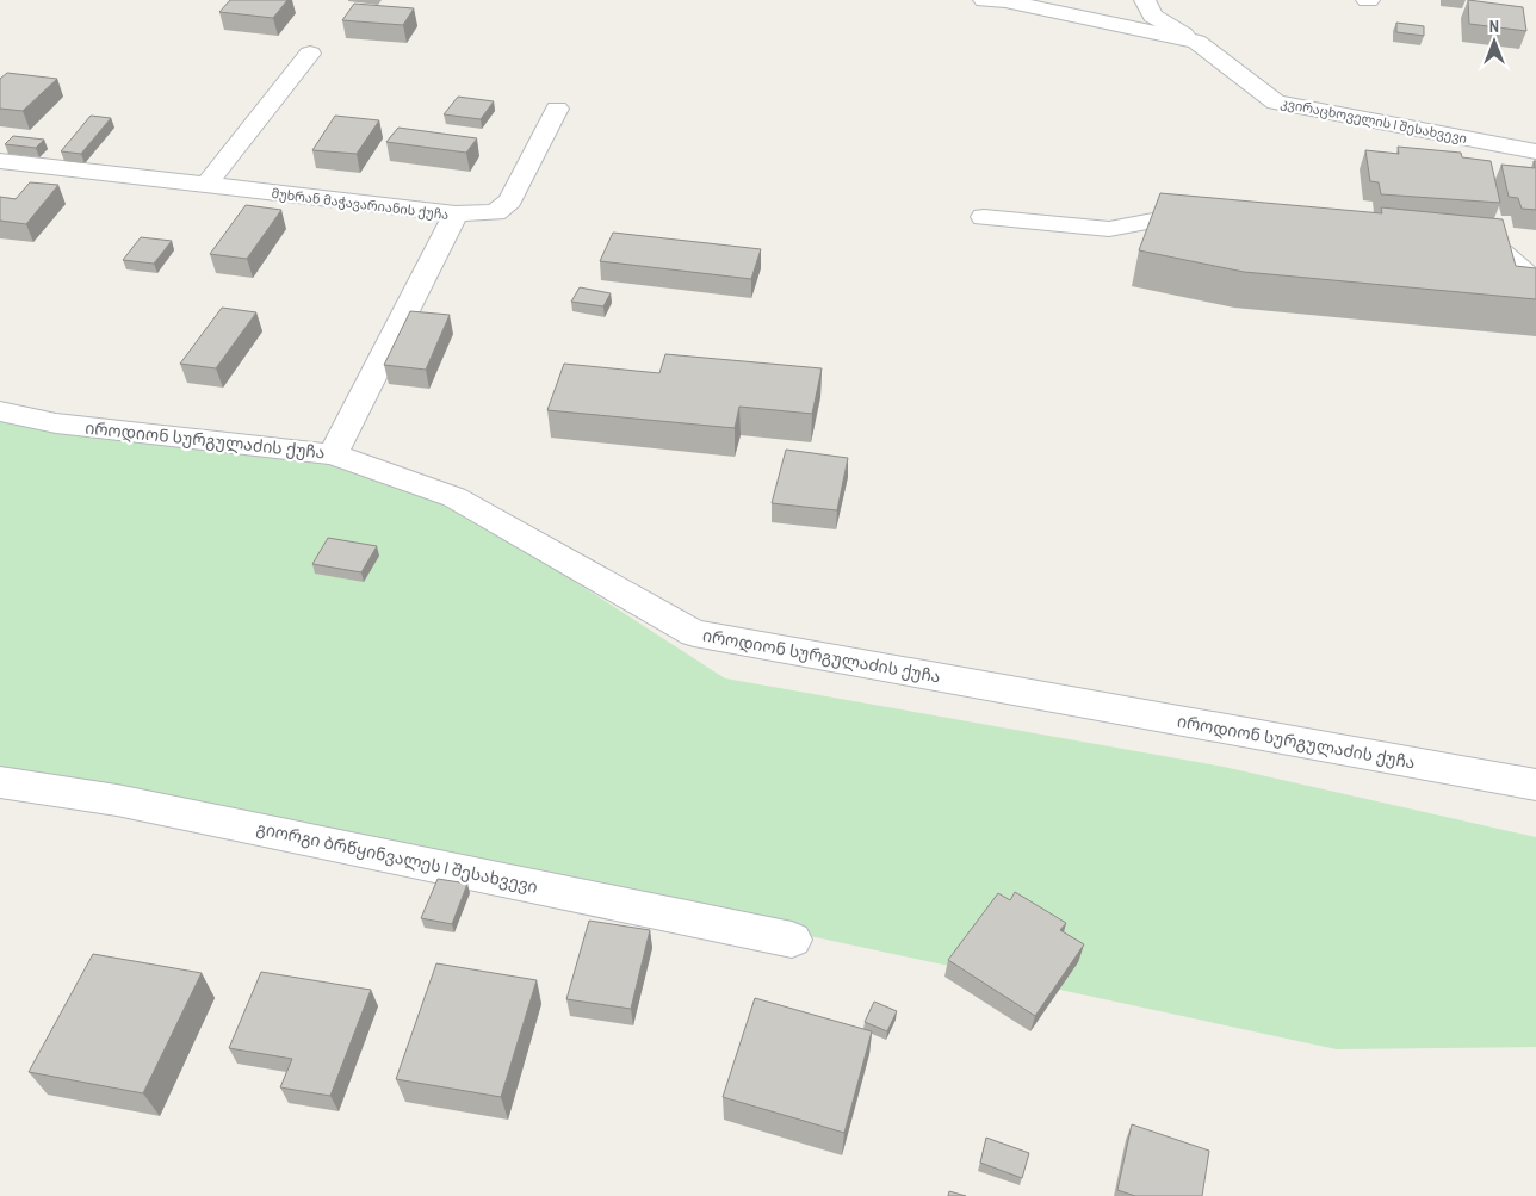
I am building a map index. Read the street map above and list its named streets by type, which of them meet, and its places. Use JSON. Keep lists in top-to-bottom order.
{
  "streets": {
    "street": [
      "კვირაცხოველის I შესახვევი",
      "მუხრან მაჭავარიანის ქუჩა",
      "იროდიონ სურგულაძის ქუჩა",
      "გიორგი ბრწყინვალეს I შესახვევი"
    ]
  },
  "crossings": [
    ["მუხრან მაჭავარიანის ქუჩა", "იროდიონ სურგულაძის ქუჩა"]
  ],
  "north": "top"
}
